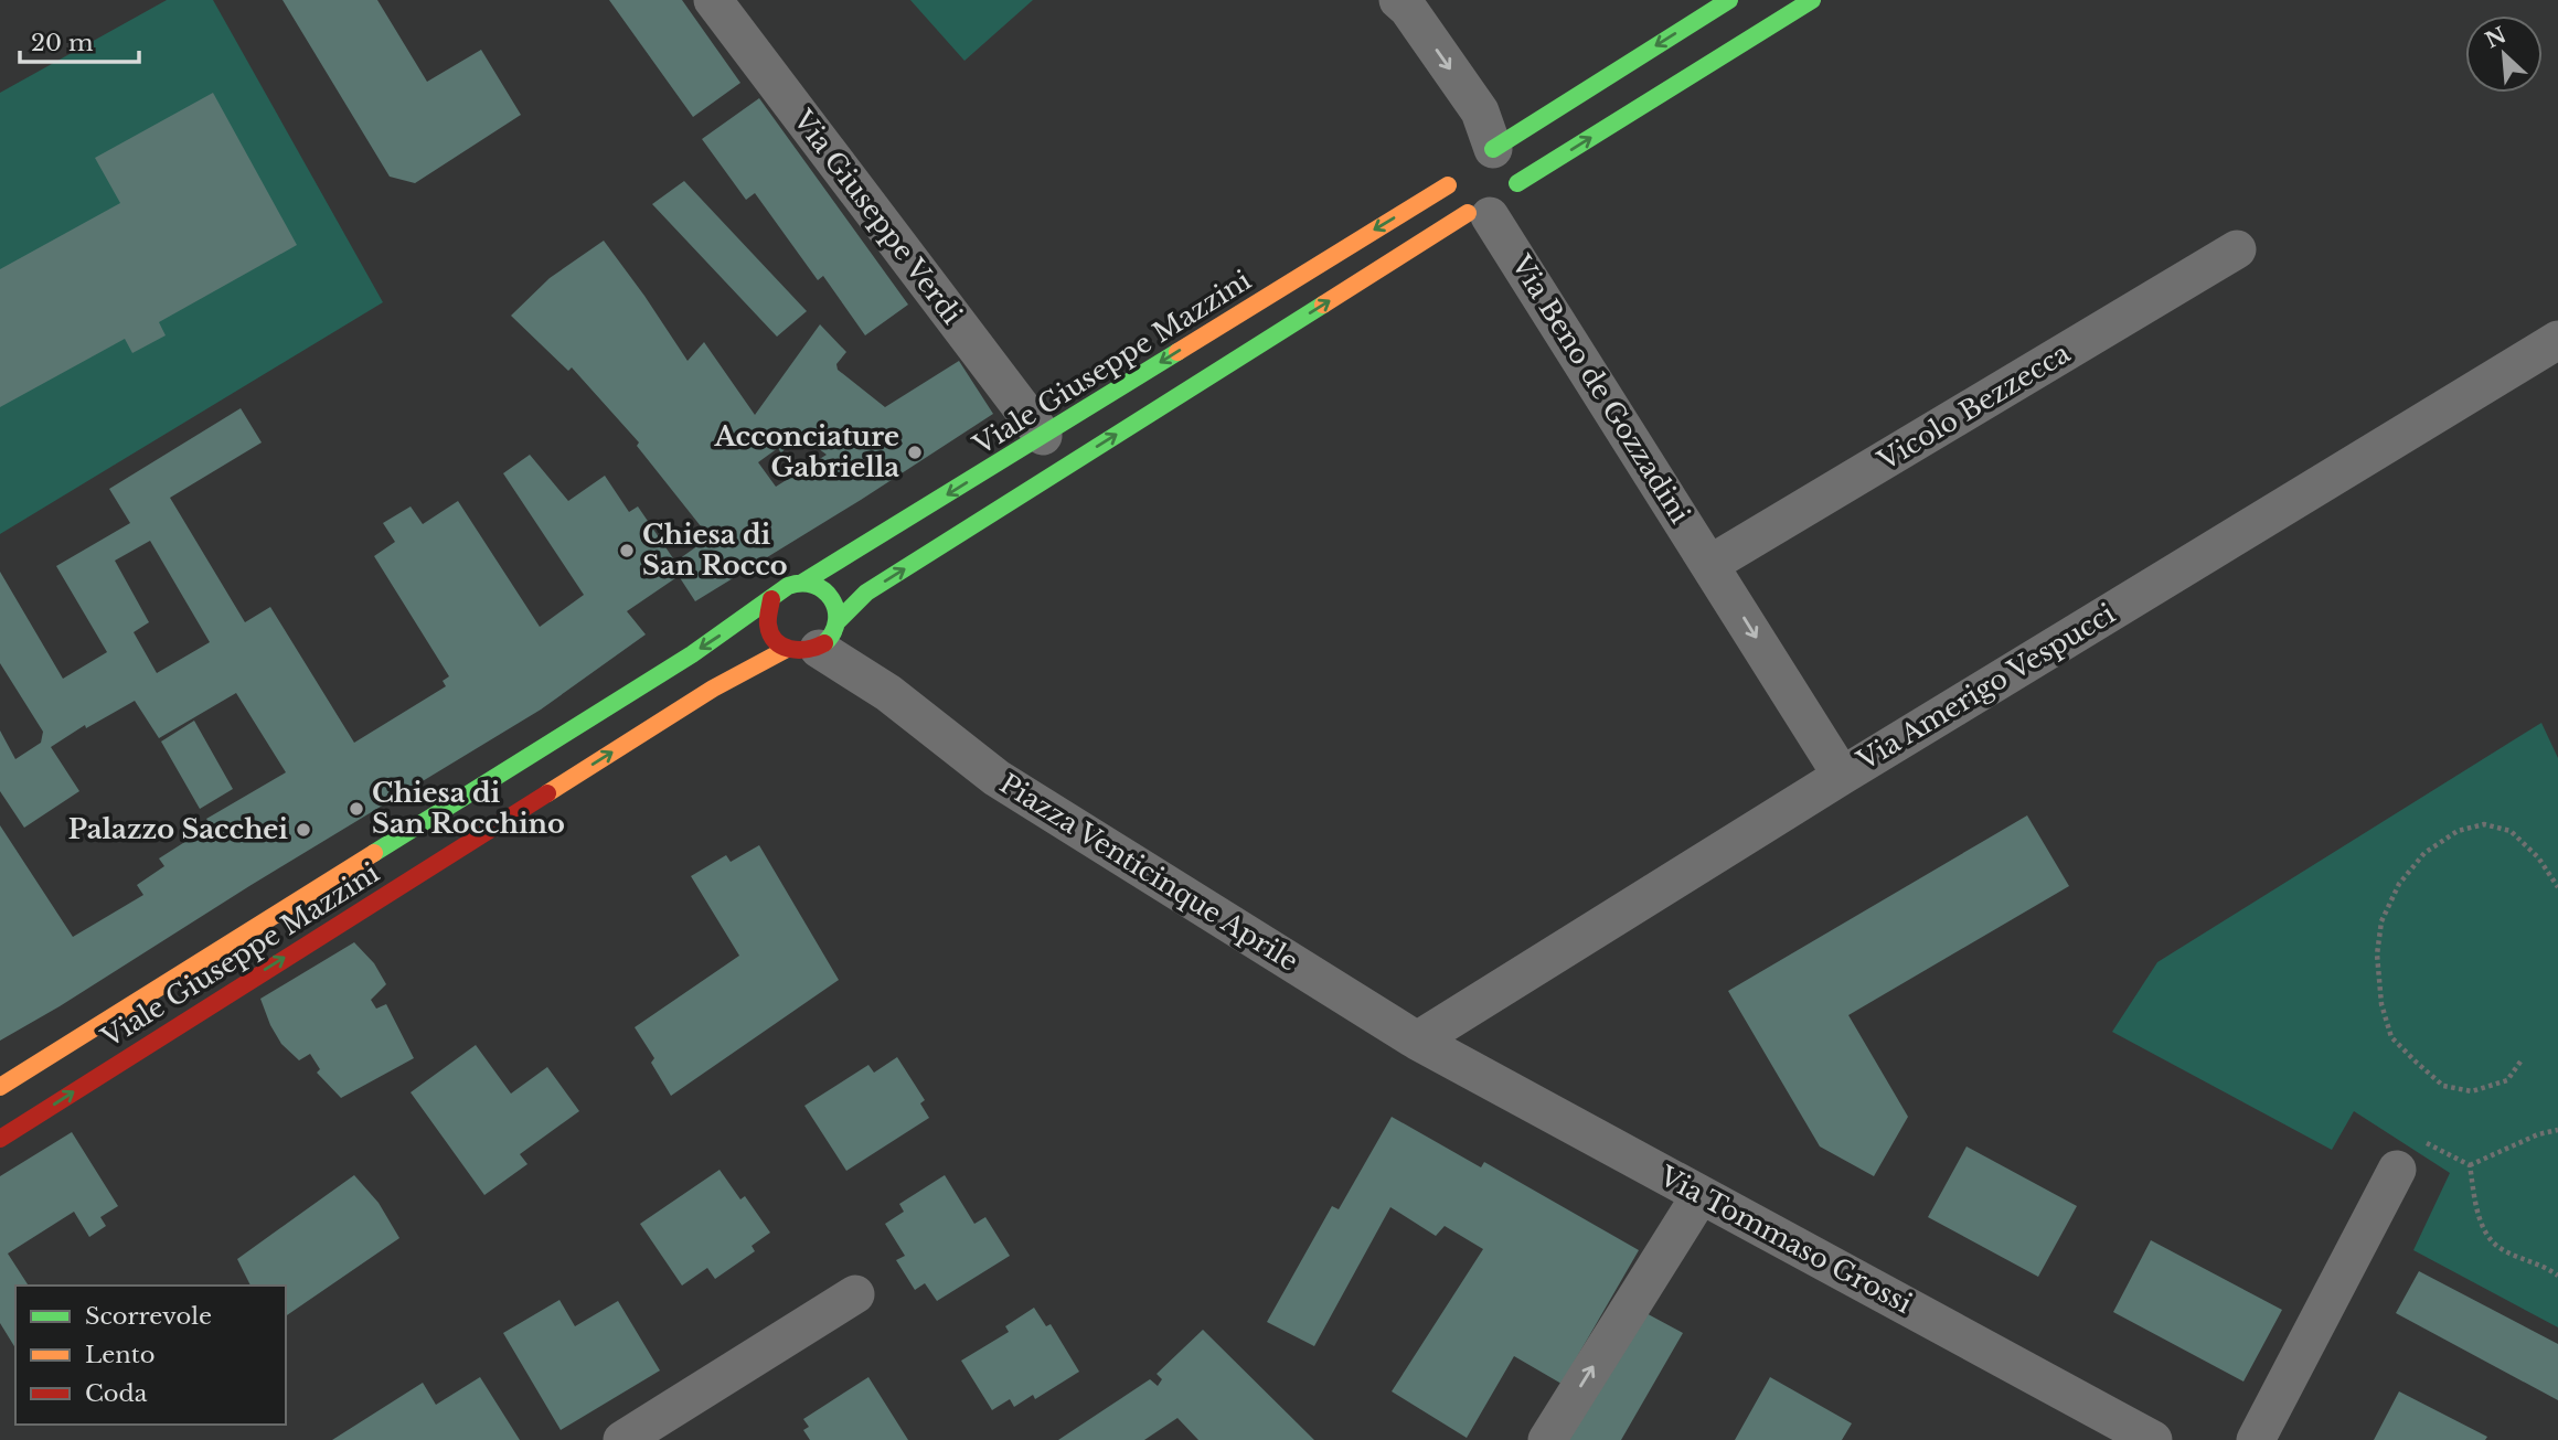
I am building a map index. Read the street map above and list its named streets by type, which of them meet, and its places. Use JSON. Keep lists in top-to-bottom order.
{
  "streets": {
    "street": [
      "Via Giuseppe Verdi",
      "Viale Giuseppe Mazzini",
      "Via Beno de Gozzadini",
      "Vicolo Bezzecca",
      "Via Amerigo Vespucci",
      "Piazza Venticinque Aprile",
      "Via Tommaso Grossi"
    ]
  },
  "crossings": [
    ["Via Giuseppe Verdi", "Viale Giuseppe Mazzini"],
    ["Viale Giuseppe Mazzini", "Via Beno de Gozzadini"],
    ["Viale Giuseppe Mazzini", "Piazza Venticinque Aprile"],
    ["Via Beno de Gozzadini", "Vicolo Bezzecca"],
    ["Via Beno de Gozzadini", "Via Amerigo Vespucci"],
    ["Via Amerigo Vespucci", "Piazza Venticinque Aprile"],
    ["Via Amerigo Vespucci", "Via Tommaso Grossi"],
    ["Piazza Venticinque Aprile", "Via Tommaso Grossi"]
  ],
  "one_way": ["Via Beno de Gozzadini"],
  "places": [
    "Acconciature Gabriella",
    "Chiesa di San Rocco",
    "Chiesa di San Rocchino",
    "Palazzo Sacchei"
  ],
  "legend": ["Scorrevole", "Lento", "Coda"],
  "scale_bar": "20 m",
  "north": "top left"
}
